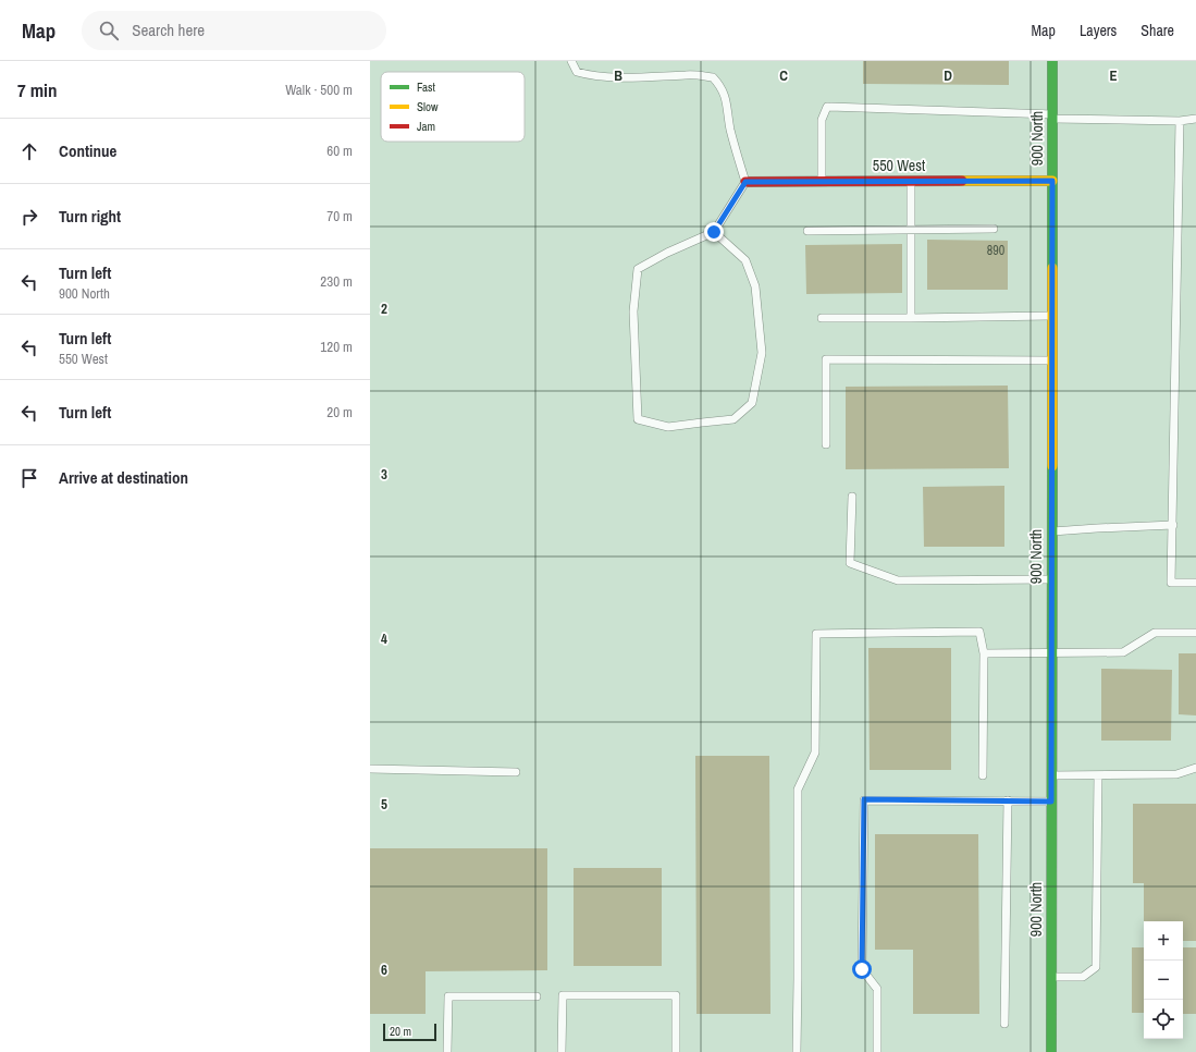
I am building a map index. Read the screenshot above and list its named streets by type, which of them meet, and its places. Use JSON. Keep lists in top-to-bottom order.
{
  "streets": {
    "street": ["900 North", "550 West"]
  },
  "crossings": [
    ["900 North", "550 West"]
  ],
  "house_numbers": ["890"],
  "legend": ["Fast", "Slow", "Jam"],
  "scale_bar": "20 m",
  "page": {
    "header": "Map",
    "search": "Search here",
    "nav": ["Map", "Layers", "Share"],
    "heading": ["7 min", "Walk · 500 m"],
    "list": [
      ["Continue", "60 m"],
      ["Turn right", "70 m"],
      ["Turn left", "900 North", "230 m"],
      ["Turn left", "550 West", "120 m"],
      ["Turn left", "20 m"],
      "Arrive at destination"
    ],
    "map_buttons": ["+", "−"],
    "scale": "20 m"
  },
  "grid": {
    "columns": [
      "B",
      "C",
      "D",
      "E"
    ],
    "rows": [
      "2",
      "3",
      "4",
      "5",
      "6"
    ]
  }
}
